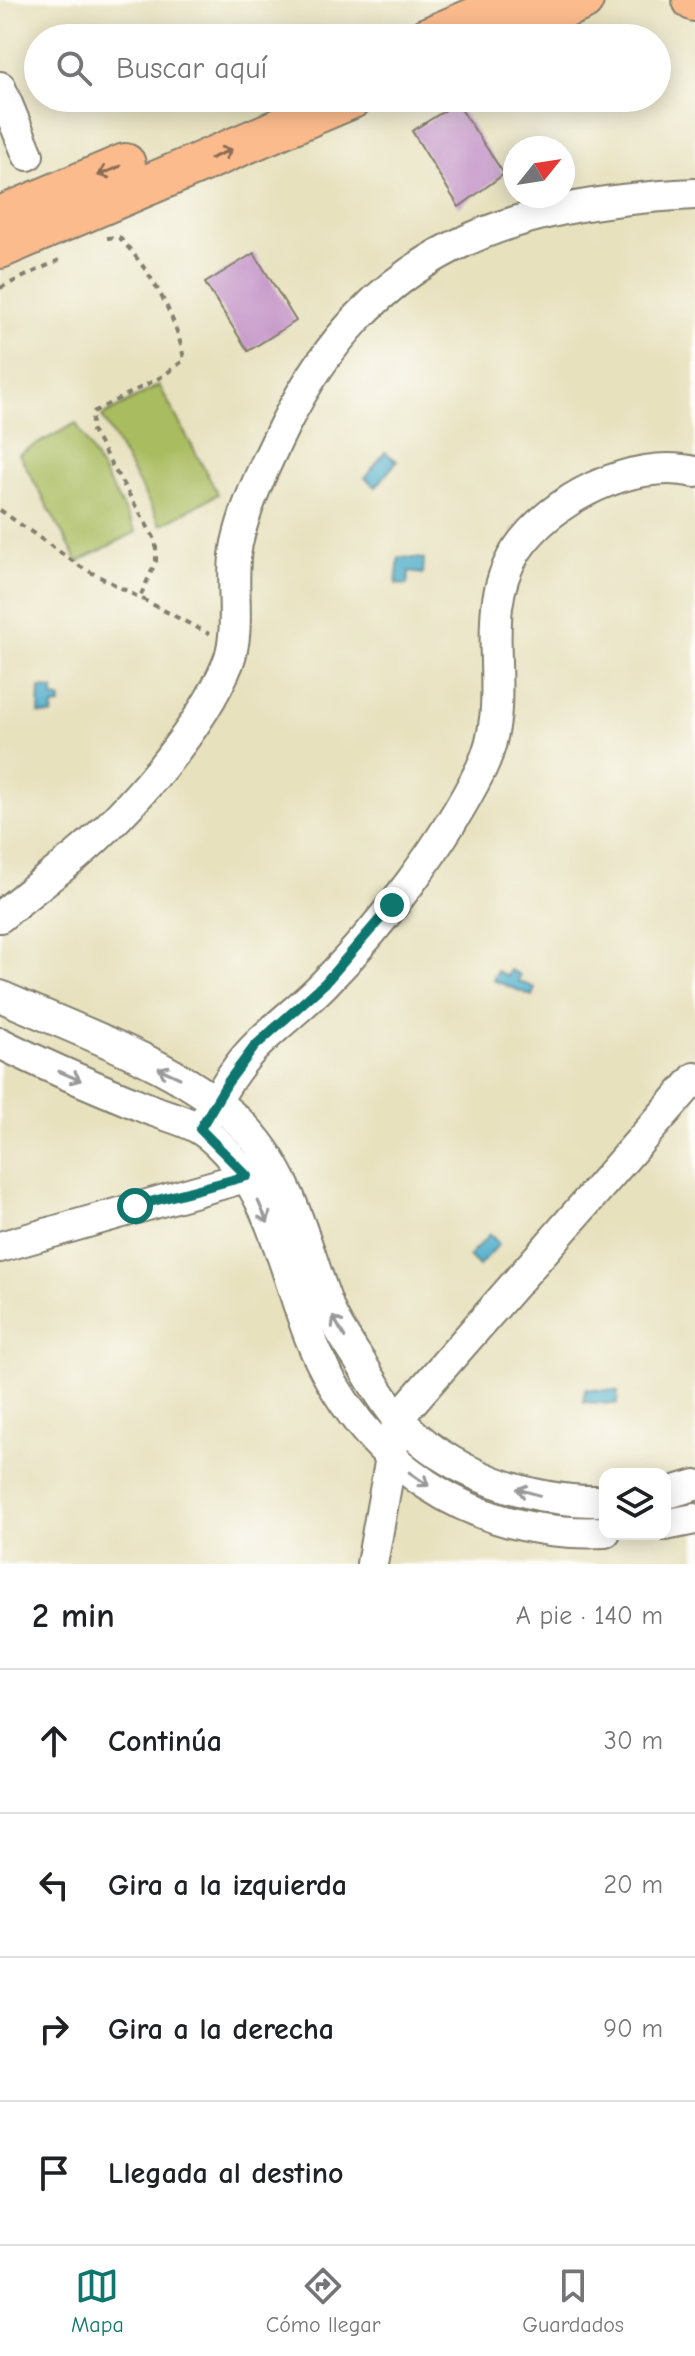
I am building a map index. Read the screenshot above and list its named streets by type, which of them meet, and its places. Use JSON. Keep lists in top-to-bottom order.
{
  "north": "top right",
  "page": {
    "search": "Buscar aquí",
    "heading": ["2 min", "A pie · 140 m"],
    "list": [
      ["Continúa", "30 m"],
      ["Gira a la izquierda", "20 m"],
      ["Gira a la derecha", "90 m"],
      "Llegada al destino"
    ],
    "nav": ["Mapa", "Cómo llegar", "Guardados"]
  }
}
